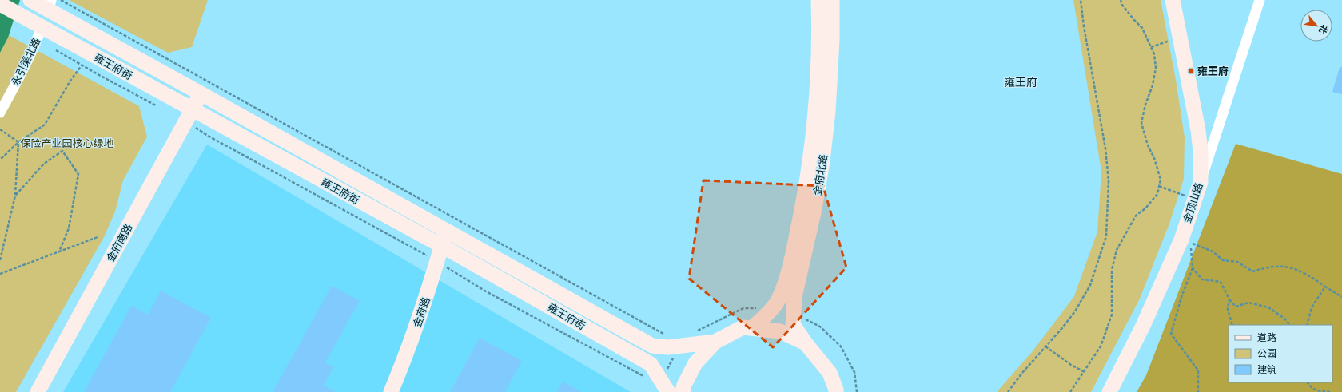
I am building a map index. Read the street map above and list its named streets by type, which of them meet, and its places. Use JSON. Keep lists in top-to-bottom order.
{
  "streets": {
    "main road": [
      "雍王府街",
      "金府北路",
      "金顶山路",
      "金府南路",
      "金府路"
    ],
    "street": ["永引渠北路"]
  },
  "crossings": [
    ["永引渠北路", "雍王府街"],
    ["雍王府街", "金府南路"],
    ["雍王府街", "金府路"]
  ],
  "districts": ["雍王府"],
  "parks": ["保险产业园核心绿地"],
  "places": {
    "transit": ["雍王府"]
  },
  "legend": ["道路", "公园", "建筑"],
  "north": "bottom right"
}
